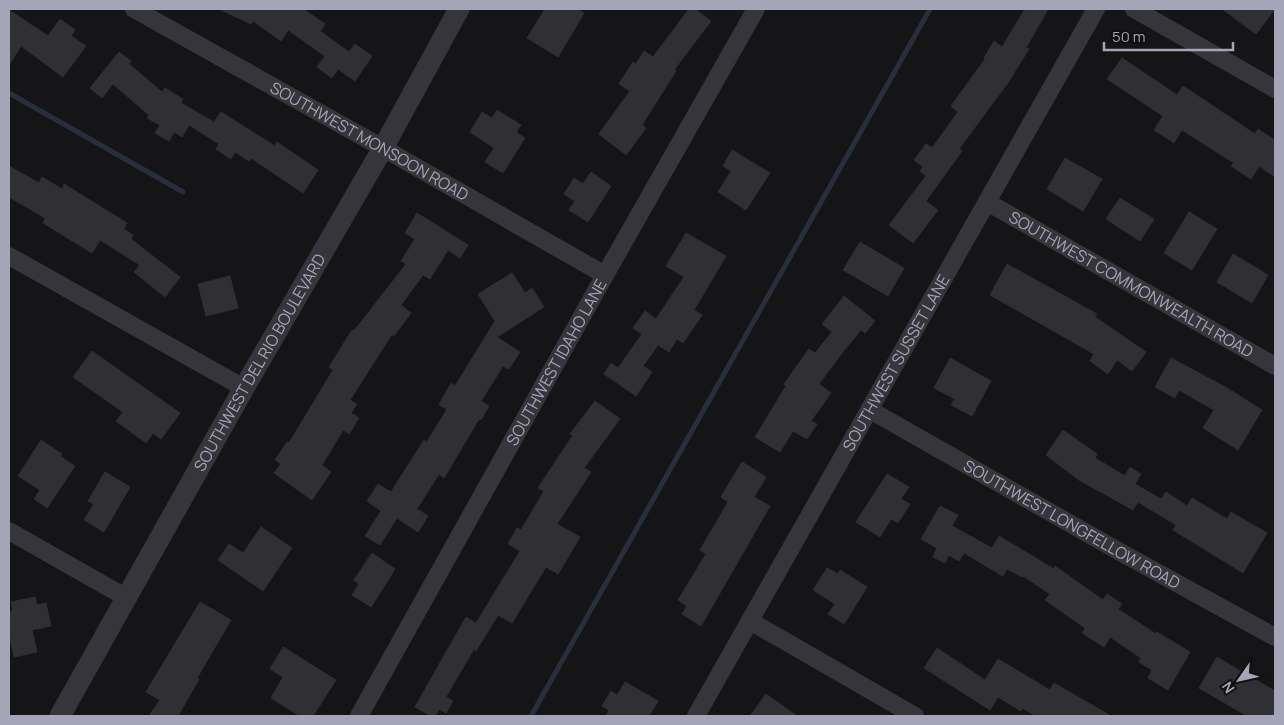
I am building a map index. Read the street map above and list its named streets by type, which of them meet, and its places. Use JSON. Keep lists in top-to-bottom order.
{
  "streets": {
    "street": [
      "SOUTHWEST MONSOON ROAD",
      "SOUTHWEST COMMONWEALTH ROAD",
      "SOUTHWEST IDAHO LANE",
      "SOUTHWEST DEL RIO BOULEVARD",
      "SOUTHWEST SUSSET LANE",
      "SOUTHWEST LONGFELLOW ROAD"
    ]
  },
  "crossings": [
    ["SOUTHWEST MONSOON ROAD", "SOUTHWEST IDAHO LANE"],
    ["SOUTHWEST MONSOON ROAD", "SOUTHWEST DEL RIO BOULEVARD"],
    ["SOUTHWEST COMMONWEALTH ROAD", "SOUTHWEST SUSSET LANE"],
    ["SOUTHWEST SUSSET LANE", "SOUTHWEST LONGFELLOW ROAD"]
  ],
  "scale_bar": "50 m",
  "north": "bottom left"
}
